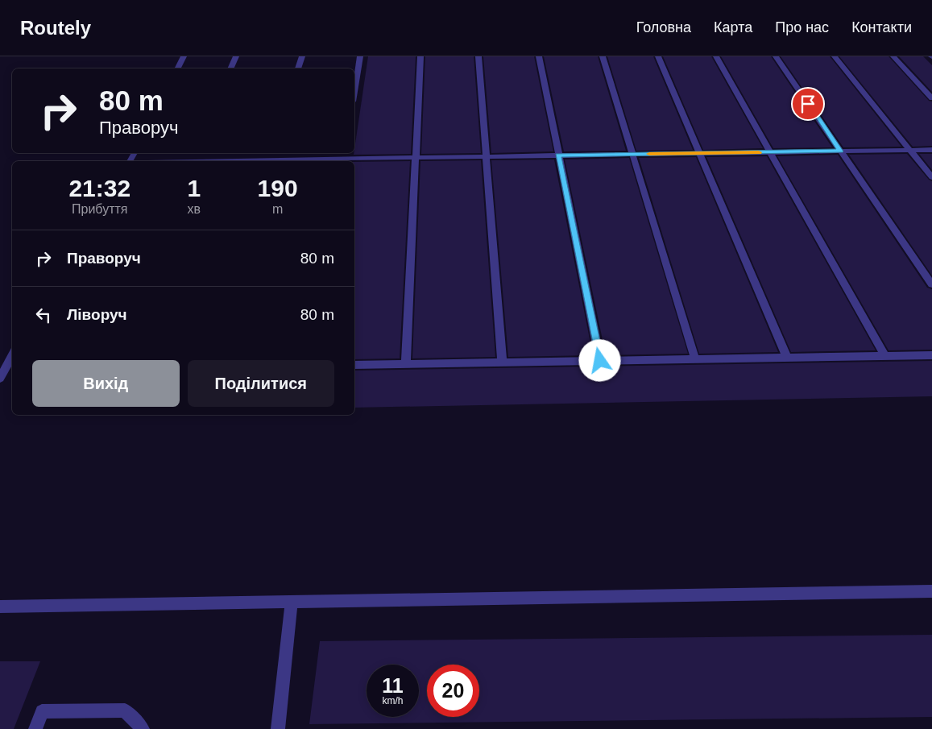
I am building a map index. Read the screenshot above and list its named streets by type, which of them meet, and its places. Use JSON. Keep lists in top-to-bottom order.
{
  "page": {
    "header": "Routely",
    "nav": [
      "Головна",
      "Карта",
      "Про нас",
      "Контакти"
    ],
    "turn": ["80 m", "Праворуч"],
    "eta": [
      "21:32",
      "Прибуття",
      "1",
      "хв",
      "190",
      "m"
    ],
    "list": [
      {
        "name": "Праворуч",
        "value": "80 m"
      },
      {
        "name": "Ліворуч",
        "value": "80 m"
      }
    ],
    "buttons": ["Вихід", "Поділитися"],
    "speed": "11 km/h",
    "limit": "20"
  }
}
